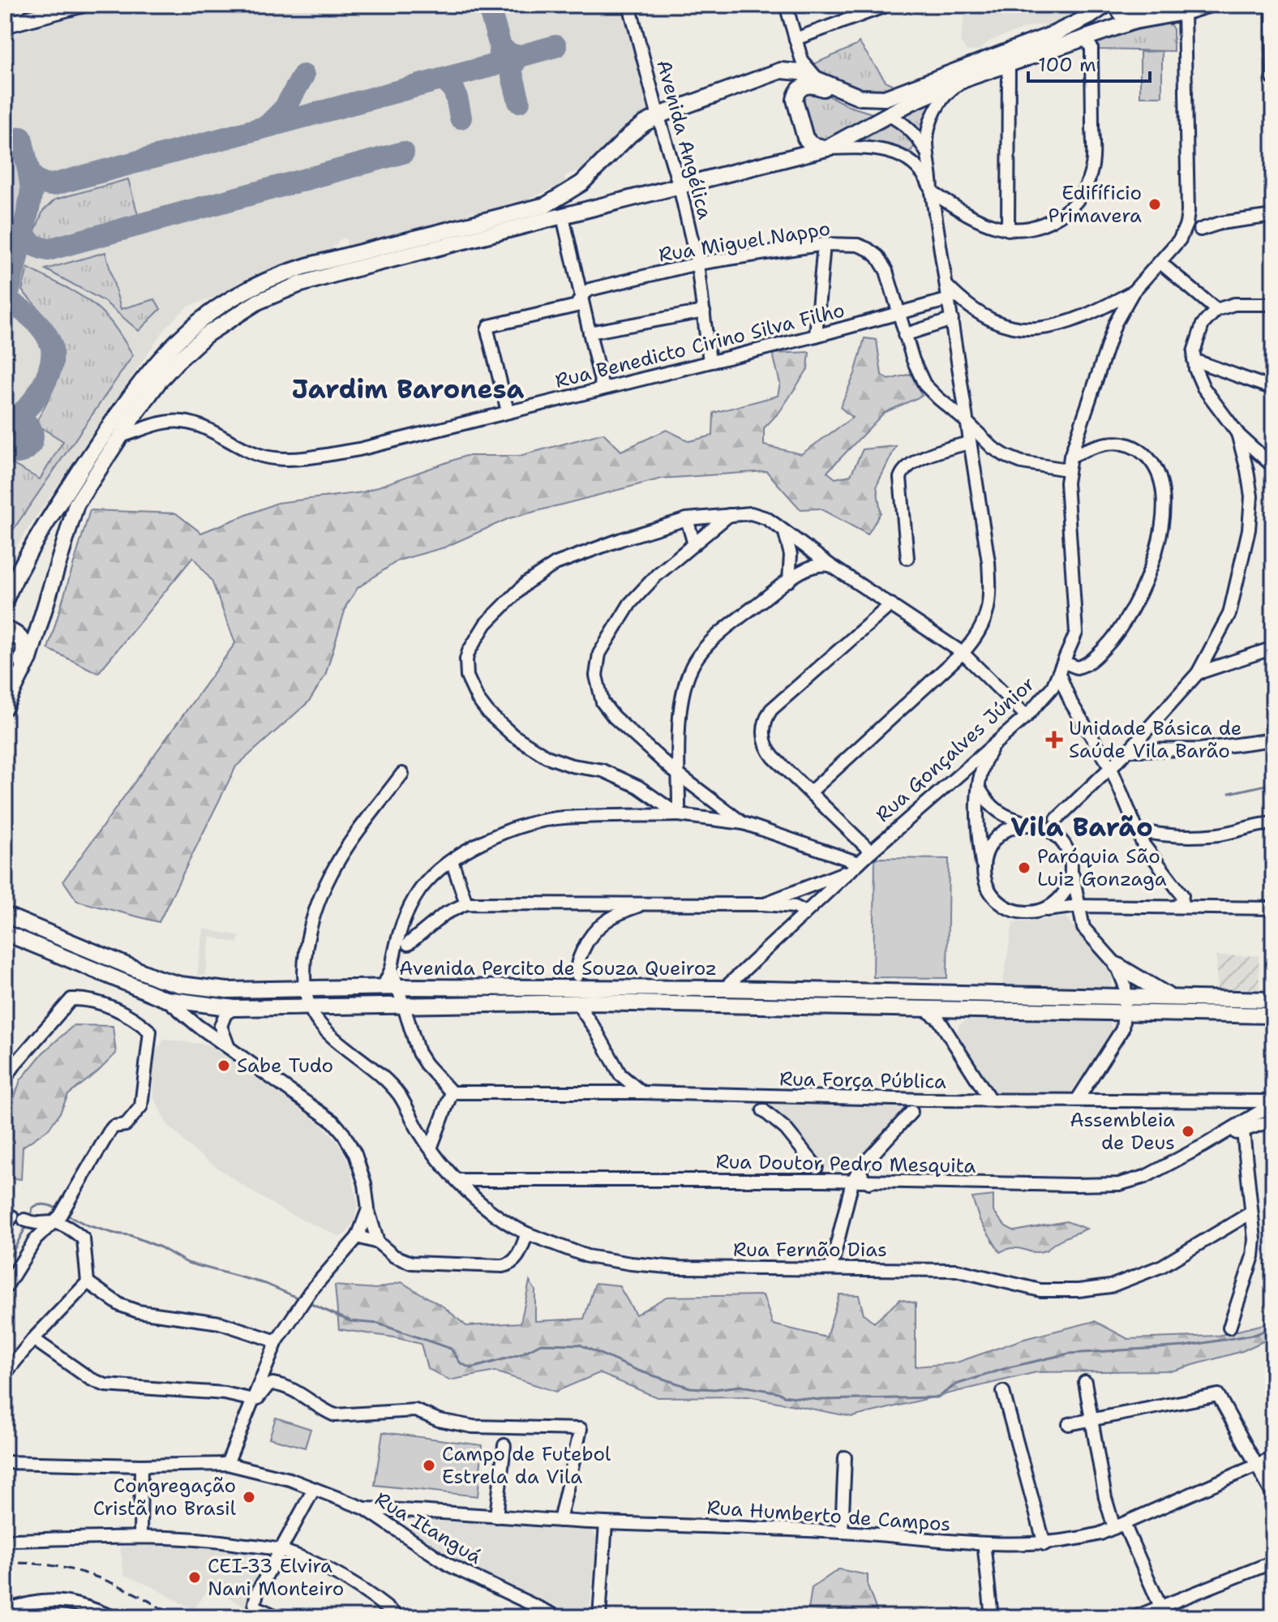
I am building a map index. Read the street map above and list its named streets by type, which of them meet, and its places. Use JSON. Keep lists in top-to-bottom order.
{
  "streets": {
    "main road": ["Avenida Percito de Souza Queiroz"],
    "street": [
      "Avenida Angélica",
      "Rua Miguel Nappo",
      "Rua Benedicto Cirino Silva Filho",
      "Rua Gonçalves Júnior",
      "Rua Força Pública",
      "Rua Doutor Pedro Mesquita",
      "Rua Fernão Dias",
      "Rua Humberto de Campos",
      "Rua Itanguá"
    ]
  },
  "crossings": [
    ["Avenida Angélica", "Rua Miguel Nappo"],
    ["Avenida Angélica", "Rua Benedicto Cirino Silva Filho"],
    ["Rua Miguel Nappo", "Rua Benedicto Cirino Silva Filho"],
    ["Rua Miguel Nappo", "Rua Gonçalves Júnior"],
    ["Rua Gonçalves Júnior", "Avenida Percito de Souza Queiroz"],
    ["Rua Humberto de Campos", "Rua Itanguá"]
  ],
  "districts": ["Jardim Baronesa", "Vila Barão"],
  "places": {
    "other": [
      "Edifíficio Primavera",
      "Paróquia São Luiz Gonzaga",
      "Sabe Tudo",
      "Assembleia de Deus",
      "Campo de Futebol Estrela da Vila",
      "Congregação Cristã no Brasil",
      "CEI-33 Elvira Nani Monteiro"
    ],
    "health": ["Unidade Básica de Saúde Vila Barão"]
  },
  "scale_bar": "100 m"
}
